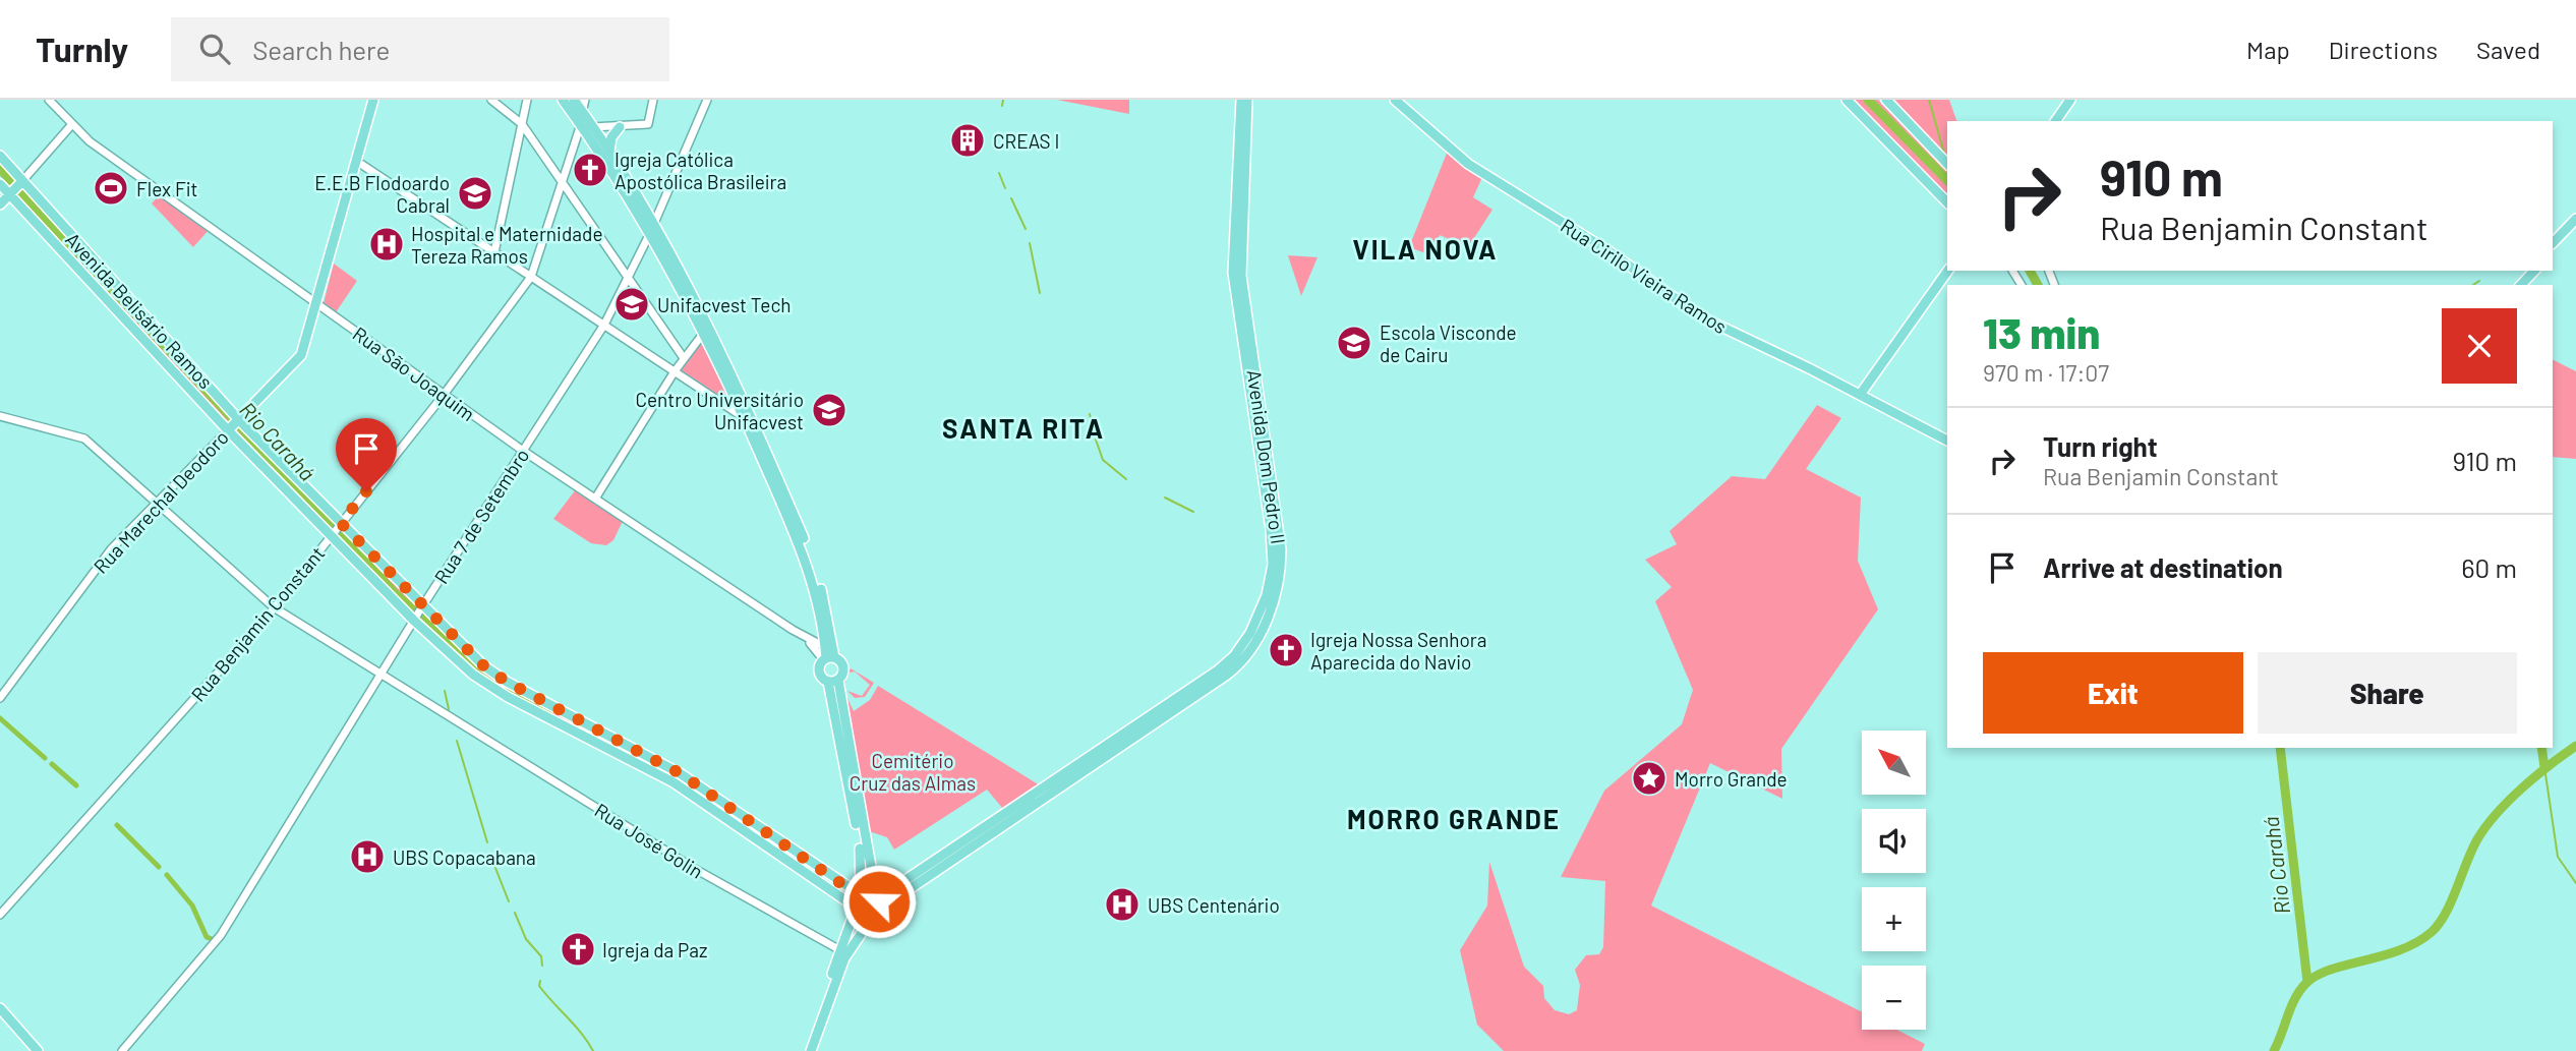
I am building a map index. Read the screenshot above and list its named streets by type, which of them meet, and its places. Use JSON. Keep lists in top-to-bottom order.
{
  "streets": {
    "main road": [
      "Rua Cirilo Vieira Ramos",
      "Avenida Belisário Ramos",
      "Avenida Dom Pedro II",
      "Rua Marechal Deodoro"
    ],
    "street": [
      "Rua São Joaquim",
      "Rua 7 de Setembro",
      "Rua Benjamin Constant",
      "Rua José Golin"
    ]
  },
  "crossings": [
    ["Avenida Belisário Ramos", "Avenida Dom Pedro II"],
    ["Avenida Belisário Ramos", "Rua Marechal Deodoro"],
    ["Avenida Belisário Ramos", "Rua 7 de Setembro"],
    ["Avenida Belisário Ramos", "Rua Benjamin Constant"],
    ["Rua São Joaquim", "Rua Marechal Deodoro"],
    ["Rua São Joaquim", "Rua 7 de Setembro"],
    ["Rua São Joaquim", "Rua Benjamin Constant"],
    ["Rua Marechal Deodoro", "Rua José Golin"],
    ["Rua 7 de Setembro", "Rua José Golin"],
    ["Rua Benjamin Constant", "Rua José Golin"]
  ],
  "districts": ["VILA NOVA", "SANTA RITA", "MORRO GRANDE"],
  "water": ["Rio Carahá"],
  "parks": ["Cemitério Cruz das Almas"],
  "places": {
    "building": ["CREAS I"],
    "church": ["Igreja Católica Apostólica Brasileira", "Igreja Nossa Senhora Aparecida do Navio", "Igreja da Paz"],
    "sports": ["Flex Fit"],
    "school or university": [
      "E.E.B Flodoardo Cabral",
      "Unifacvest Tech",
      "Escola Visconde de Cairu",
      "Centro Universitário Unifacvest"
    ],
    "hospital": ["Hospital e Maternidade Tereza Ramos", "UBS Copacabana", "UBS Centenário"],
    "place": ["Morro Grande"]
  },
  "north": "top left",
  "page": {
    "header": "Turnly",
    "search": "Search here",
    "nav": ["Map", "Directions", "Saved"],
    "turn": ["910 m", "Rua Benjamin Constant"],
    "heading": ["13 min", "970 m · 17:07"],
    "list": [
      {
        "name": "Turn right",
        "note": "Rua Benjamin Constant",
        "value": "910 m"
      },
      {
        "name": "Arrive at destination",
        "value": "60 m"
      }
    ],
    "buttons": ["Exit", "Share"],
    "map_buttons": ["+", "−"]
  }
}
